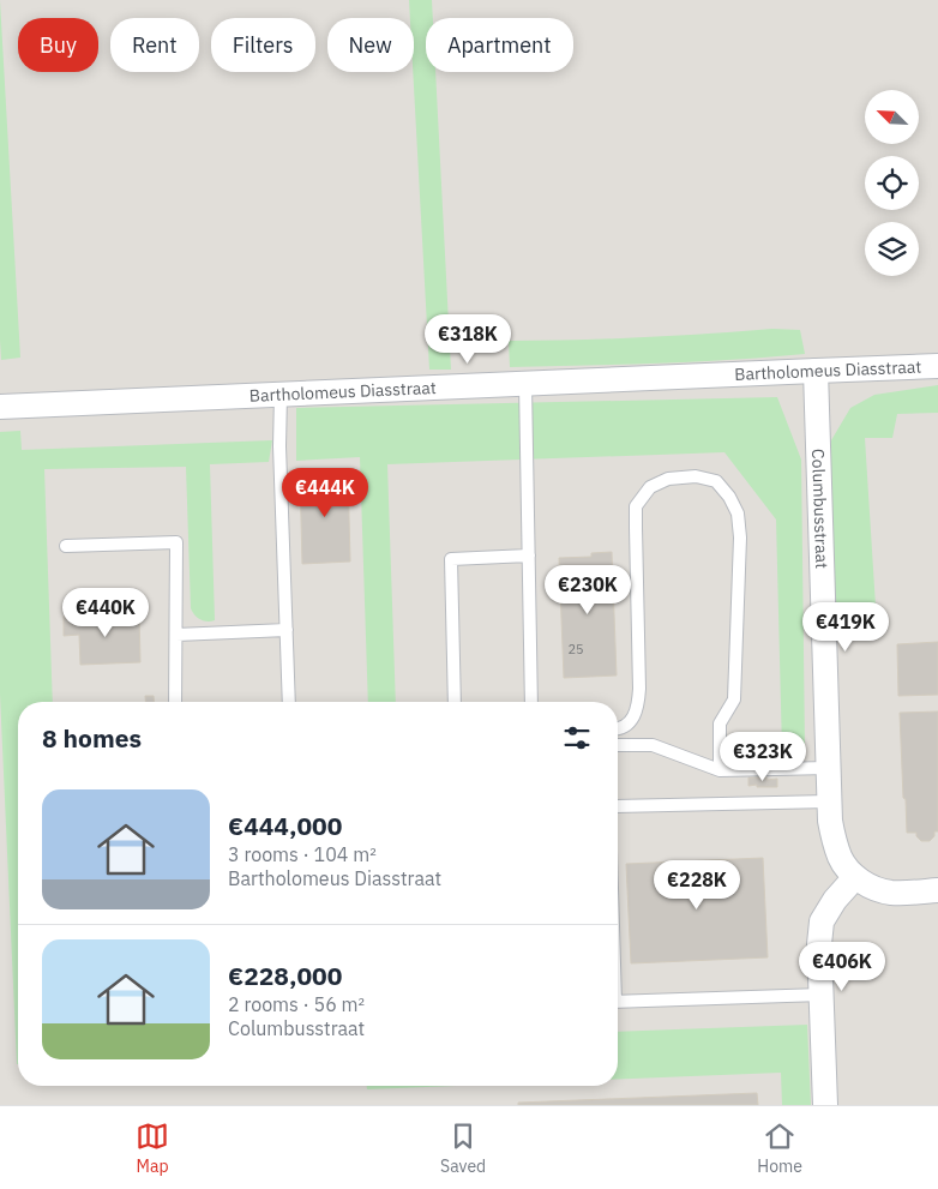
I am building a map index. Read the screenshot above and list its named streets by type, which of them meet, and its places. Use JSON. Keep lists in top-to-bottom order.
{
  "streets": {
    "street": ["Bartholomeus Diasstraat", "Columbusstraat"]
  },
  "crossings": [
    ["Bartholomeus Diasstraat", "Columbusstraat"]
  ],
  "house_numbers": ["25"],
  "north": "top left",
  "page": {
    "chip": [
      "Buy",
      "Rent",
      "Filters",
      "New",
      "Apartment"
    ],
    "price": [
      "€318K",
      "€444K",
      "€230K",
      "€440K",
      "€419K",
      "€323K",
      "€228K",
      "€406K"
    ],
    "heading": "8 homes",
    "list": [
      {
        "name": "€444,000",
        "note": "3 rooms · 104 m² · Bartholomeus Diasstraat"
      },
      {
        "name": "€228,000",
        "note": "2 rooms · 56 m² · Columbusstraat"
      }
    ],
    "tabs": ["Map", "Saved", "Home"]
  }
}
